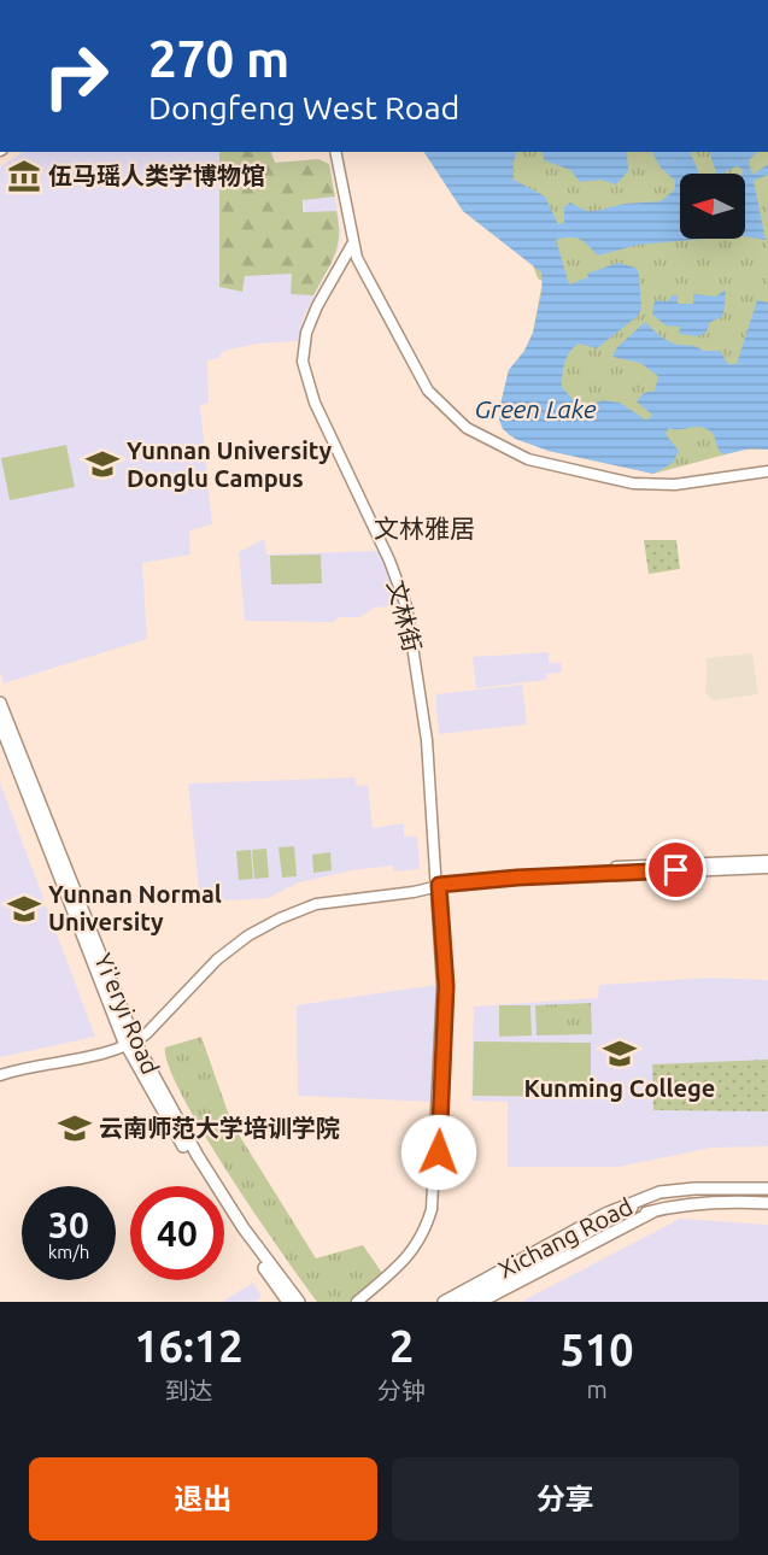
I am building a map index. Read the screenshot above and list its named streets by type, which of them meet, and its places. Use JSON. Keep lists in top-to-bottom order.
{
  "streets": {
    "main road": ["Yi'eryi Road", "Xichang Road"],
    "street": ["文林街"]
  },
  "districts": ["文林雅居"],
  "water": ["Green Lake"],
  "places": {
    "museum": ["伍马瑶人类学博物馆"],
    "school or university": [
      "Yunnan University Donglu Campus",
      "Yunnan Normal University",
      "Kunming College",
      "云南师范大学培训学院"
    ]
  },
  "north": "left",
  "page": {
    "turn": ["270 m", "Dongfeng West Road"],
    "speed": "30 km/h",
    "limit": "40",
    "eta": [
      "16:12",
      "到达",
      "2",
      "分钟",
      "510",
      "m"
    ],
    "buttons": ["退出", "分享"]
  }
}
